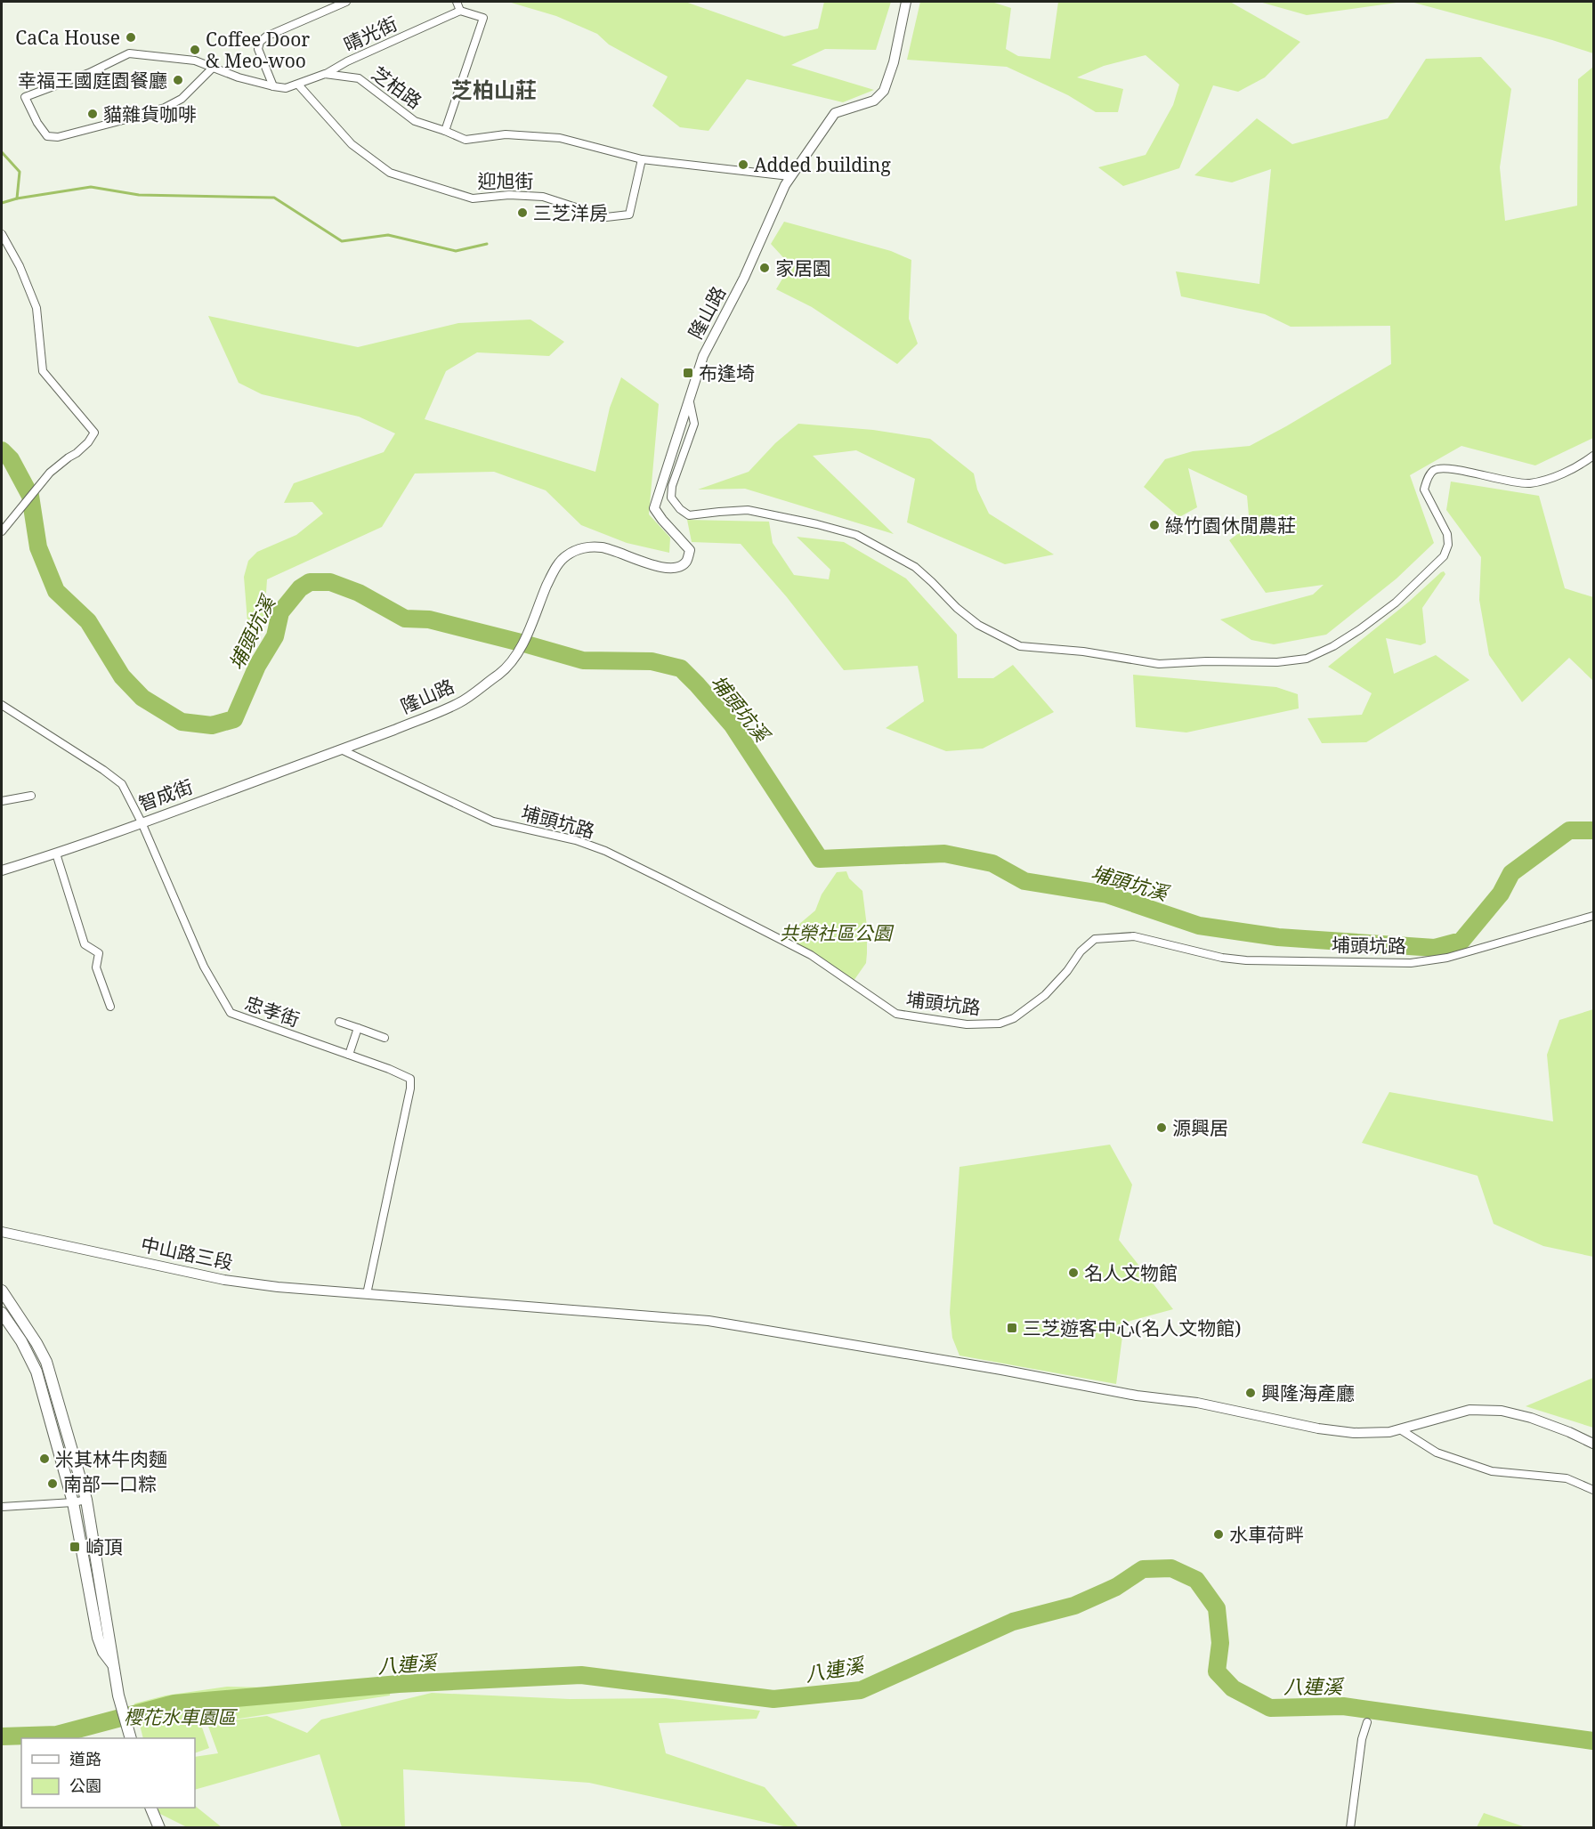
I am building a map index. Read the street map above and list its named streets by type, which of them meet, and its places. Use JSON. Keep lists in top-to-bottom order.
{
  "streets": {
    "street": [
      "晴光街",
      "芝柏路",
      "迎旭街",
      "隆山路",
      "智成街",
      "埔頭坑路",
      "忠孝街",
      "中山路三段"
    ]
  },
  "crossings": [
    ["晴光街", "芝柏路"],
    ["芝柏路", "迎旭街"],
    ["芝柏路", "隆山路"],
    ["隆山路", "智成街"],
    ["隆山路", "埔頭坑路"],
    ["智成街", "埔頭坑路"],
    ["智成街", "忠孝街"],
    ["忠孝街", "中山路三段"]
  ],
  "districts": ["芝柏山莊"],
  "water": ["埔頭坑溪", "八連溪"],
  "parks": ["共榮社區公園", "櫻花水車園區"],
  "places": {
    "other": [
      "CaCa House",
      "Coffee Door & Meo-woo",
      "幸福王國庭園餐廳",
      "貓雜貨咖啡",
      "Added building",
      "三芝洋房",
      "家居園",
      "綠竹園休閒農莊",
      "源興居",
      "名人文物館",
      "興隆海產廳",
      "米其林牛肉麵",
      "南部一口粽",
      "水車荷畔"
    ],
    "transit": ["布逢埼", "三芝遊客中心(名人文物館)", "崎頂"]
  },
  "legend": ["道路", "公園"]
}
